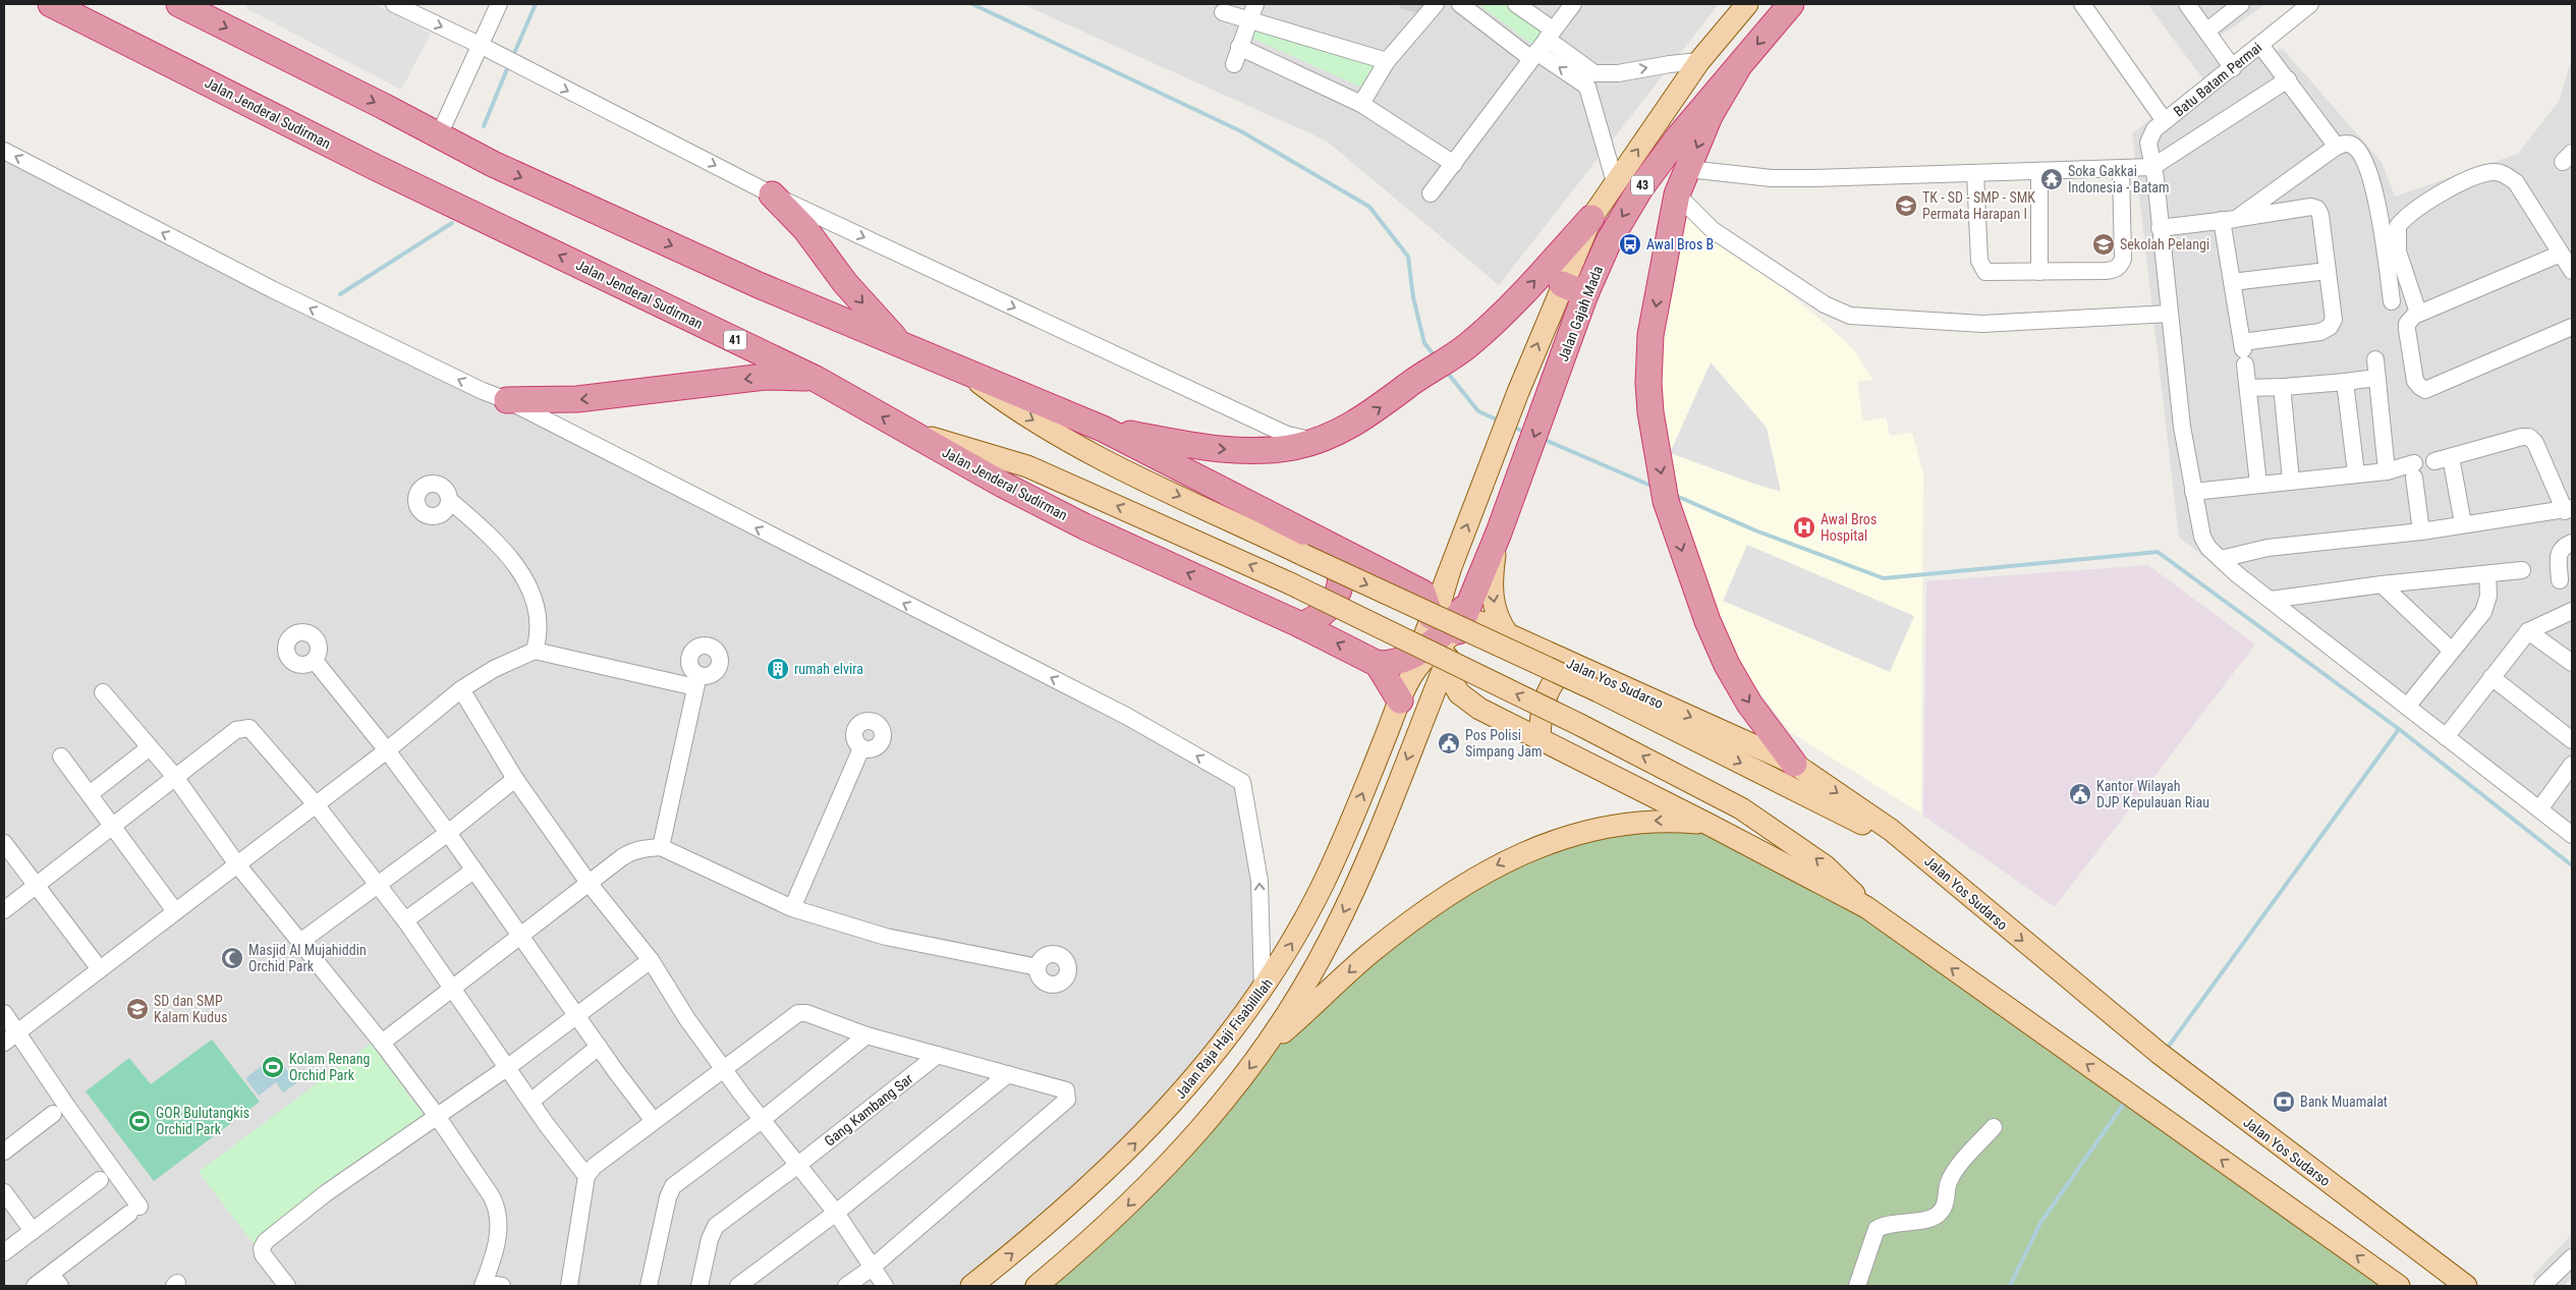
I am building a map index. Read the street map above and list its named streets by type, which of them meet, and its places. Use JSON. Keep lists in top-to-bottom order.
{
  "streets": {
    "highway": [
      "Jalan Jenderal Sudirman",
      "43",
      "Jalan Gajah Mada",
      "41"
    ],
    "main road": ["Jalan Yos Sudarso", "Jalan Raja Haji Fisabilillah"],
    "street": ["Batu Batam Permai", "Gang Kambang Sar"]
  },
  "crossings": [
    ["Jalan Gajah Mada", "Jalan Yos Sudarso"],
    ["Jalan Gajah Mada", "Jalan Raja Haji Fisabilillah"],
    ["Jalan Yos Sudarso", "Jalan Raja Haji Fisabilillah"]
  ],
  "places": {
    "temple": ["Soka Gakkai Indonesia - Batam"],
    "school or university": ["TK - SD - SMP - SMK Permata Harapan I", "Sekolah Pelangi", "SD dan SMP Kalam Kudus"],
    "bus stop": ["Awal Bros B"],
    "hospital": ["Awal Bros Hospital"],
    "building": ["rumah elvira"],
    "public building": ["Pos Polisi Simpang Jam", "Kantor Wilayah DJP Kepulauan Riau"],
    "mosque": ["Masjid Al Mujahiddin Orchid Park"],
    "sports": ["Kolam Renang Orchid Park", "GOR Bulutangkis Orchid Park"],
    "bank": ["Bank Muamalat"]
  }
}
